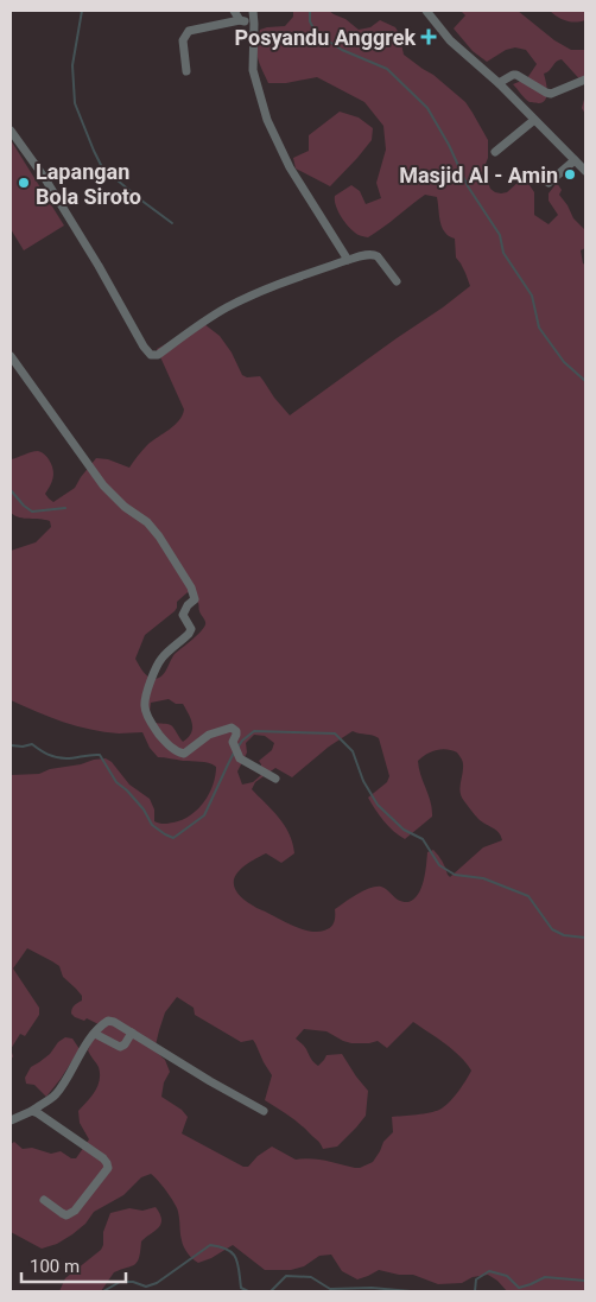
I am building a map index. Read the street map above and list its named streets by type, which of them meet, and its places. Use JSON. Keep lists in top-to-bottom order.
{
  "places": {
    "health": ["Posyandu Anggrek"],
    "other": ["Masjid Al - Amin", "Lapangan Bola Siroto"]
  },
  "scale_bar": "100 m"
}
